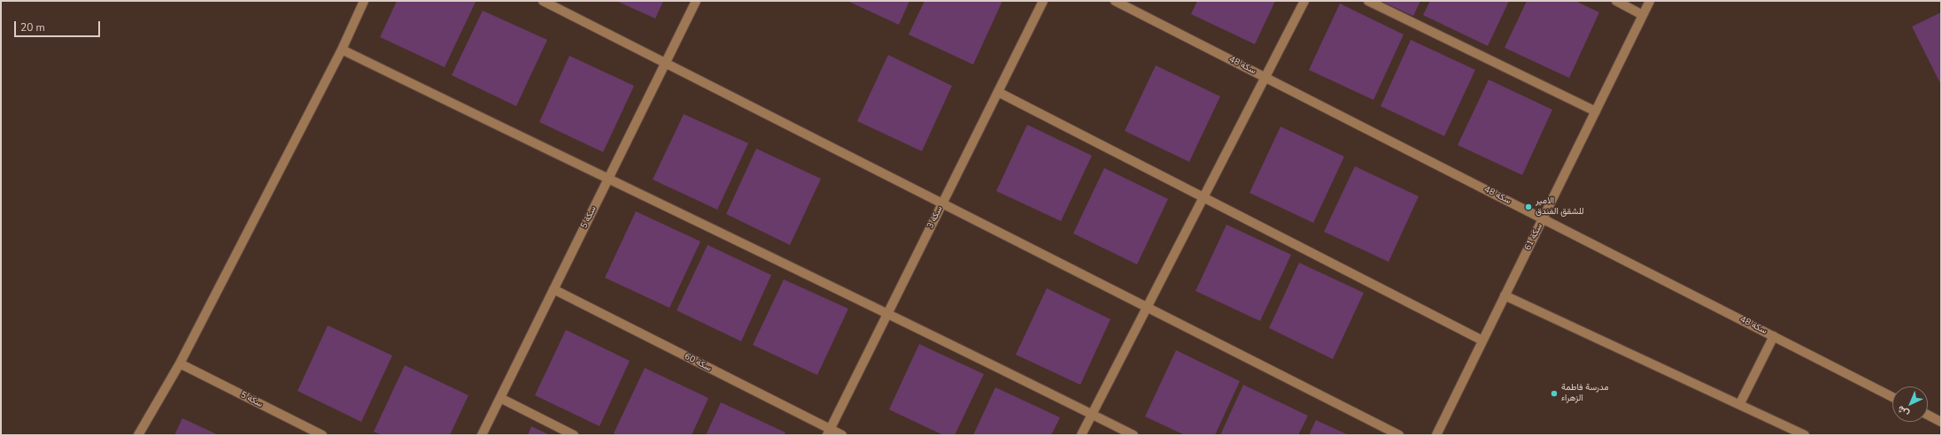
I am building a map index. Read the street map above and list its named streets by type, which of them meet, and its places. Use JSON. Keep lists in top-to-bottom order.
{
  "streets": {
    "street": [
      "سكة 48",
      "سكة 5",
      "سكة 3",
      "سكة 61",
      "سكة 60"
    ]
  },
  "crossings": [
    ["سكة 48", "سكة 61"],
    ["سكة 5", "سكة 60"],
    ["سكة 3", "سكة 60"]
  ],
  "places": ["الامير للشقق الفندق", "مدرسة فاطمة الزهراء"],
  "scale_bar": "20 m",
  "north": "bottom left"
}
